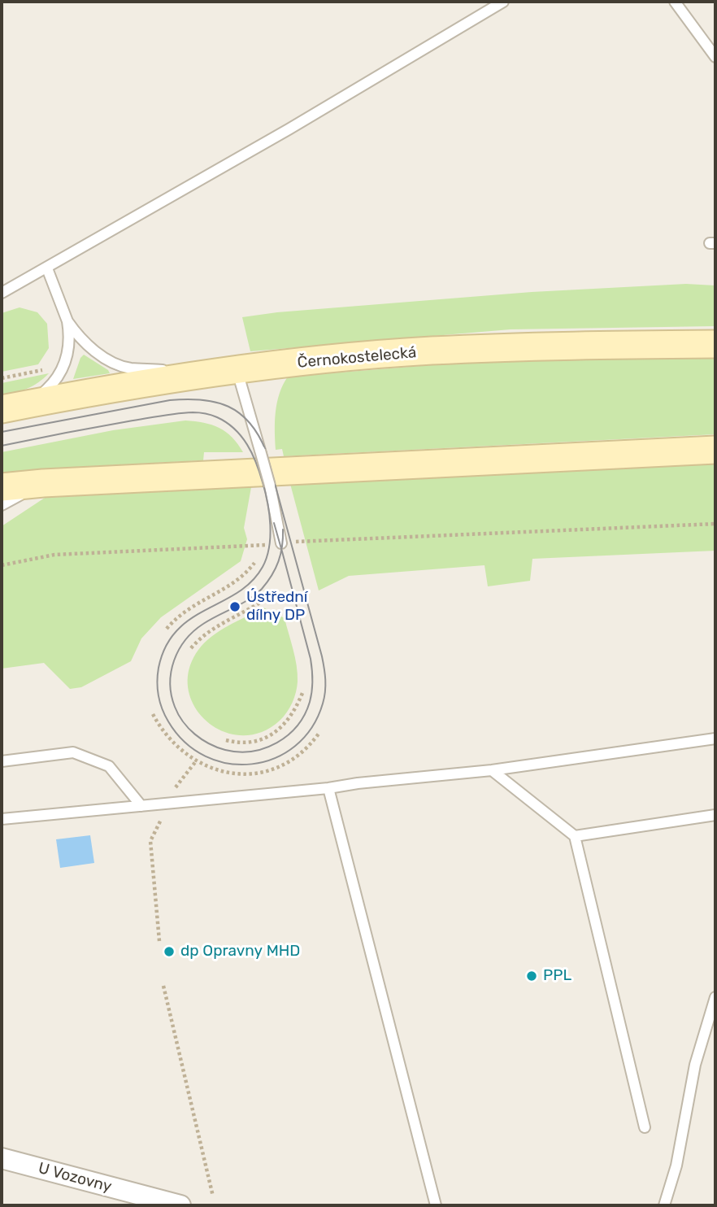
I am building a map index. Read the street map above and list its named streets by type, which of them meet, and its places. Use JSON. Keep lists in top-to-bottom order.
{
  "streets": {
    "main road": ["Černokostelecká"],
    "street": ["U Vozovny"]
  },
  "places": ["Ústřední dílny DP", "dp Opravny MHD", "PPL"]
}
